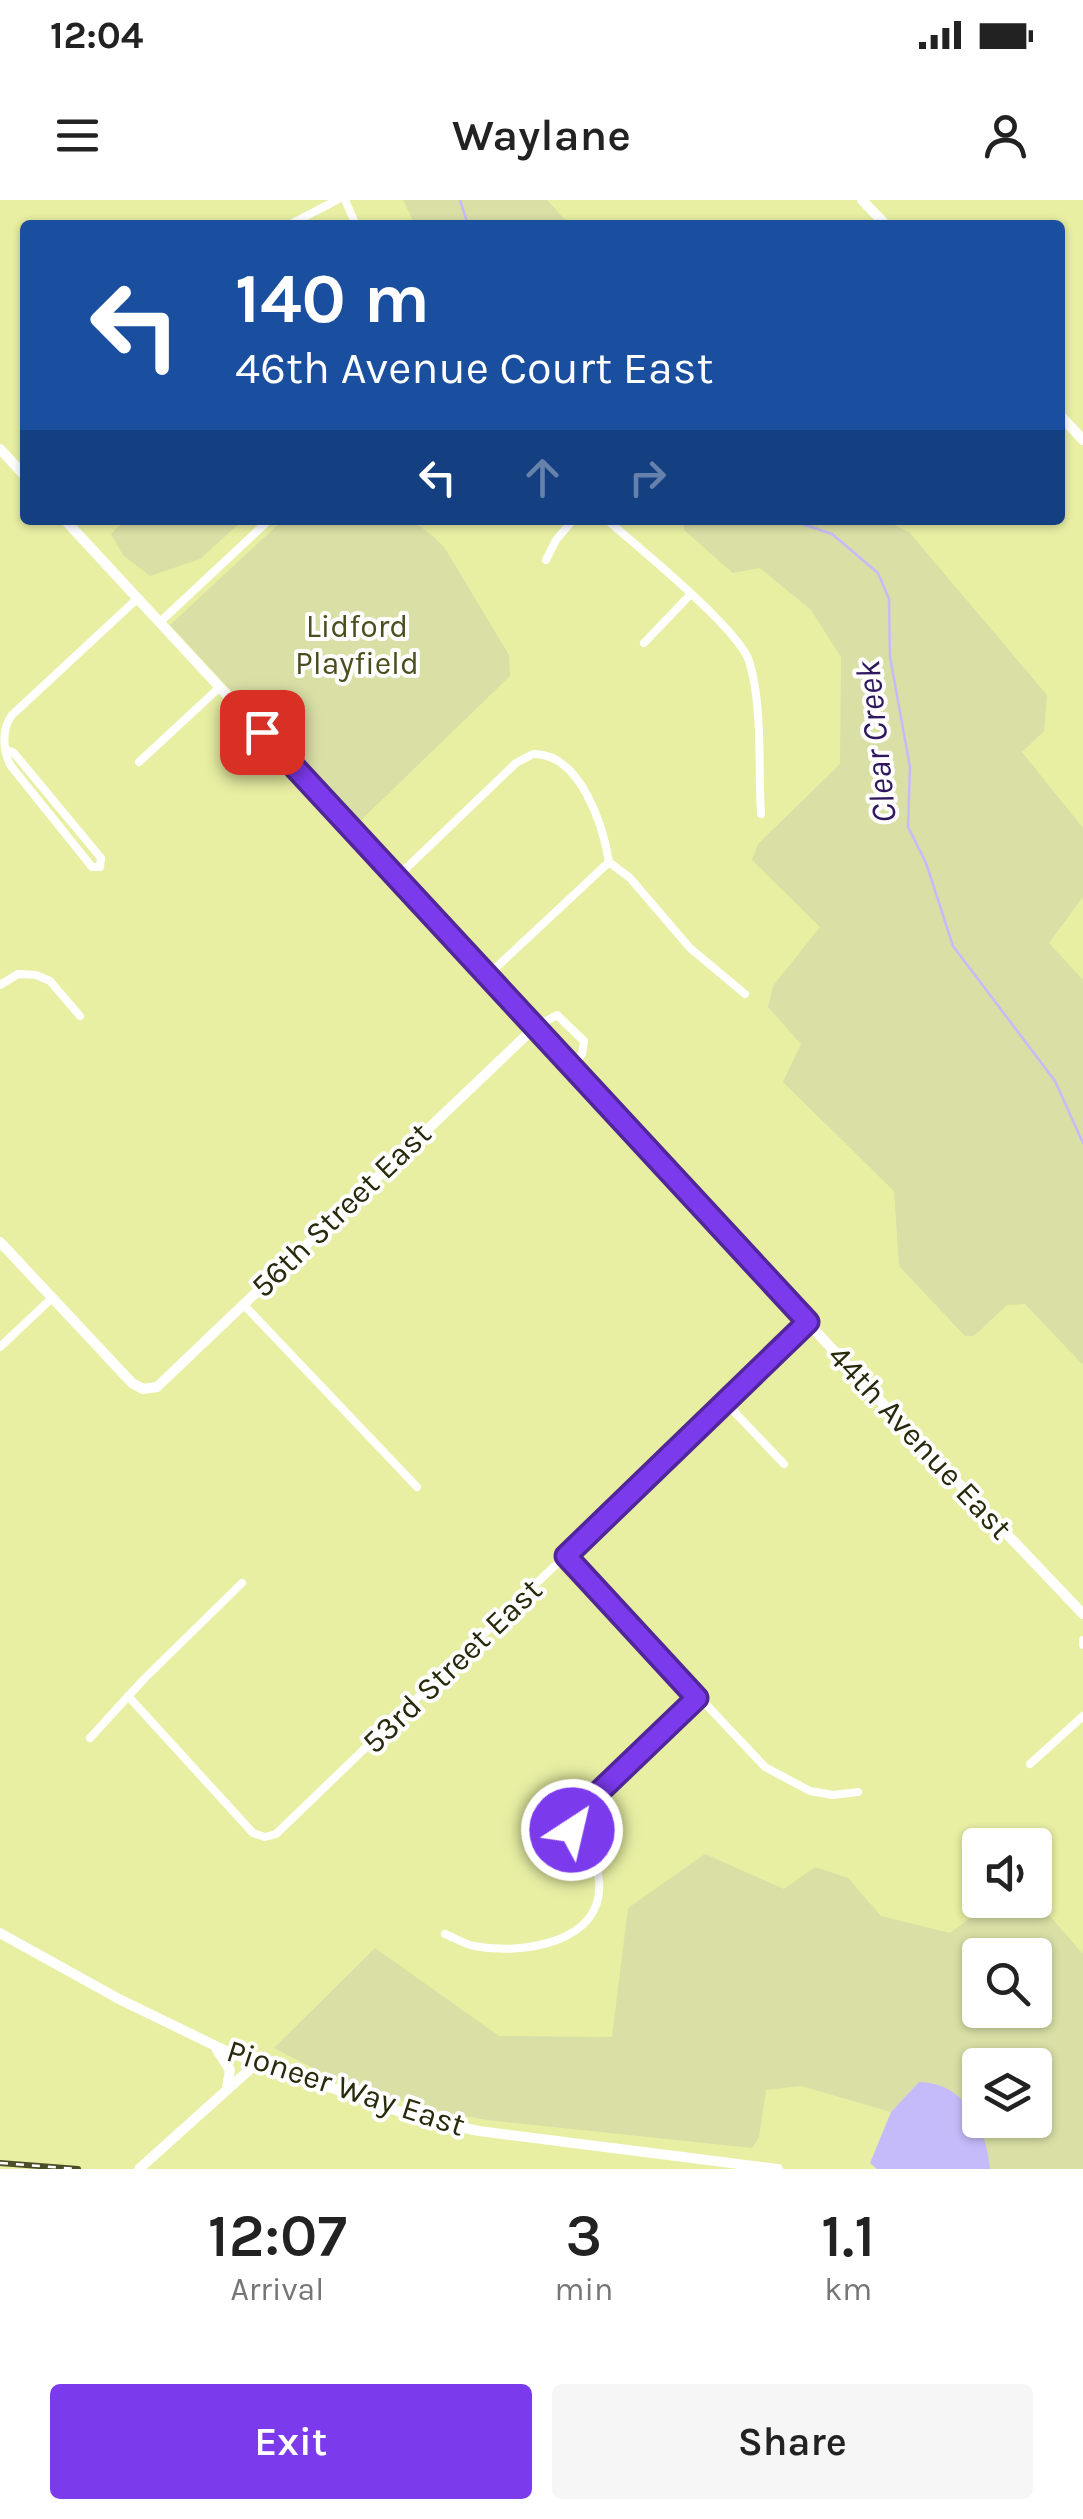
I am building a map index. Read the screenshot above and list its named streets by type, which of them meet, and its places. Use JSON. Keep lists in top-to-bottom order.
{
  "streets": {
    "street": [
      "56th Street East",
      "44th Avenue East",
      "53rd Street East",
      "Pioneer Way East"
    ]
  },
  "crossings": [
    ["56th Street East", "44th Avenue East"],
    ["44th Avenue East", "53rd Street East"]
  ],
  "water": ["Clear Creek"],
  "parks": ["Lidford Playfield"],
  "page": {
    "status": "12:04",
    "header": "Waylane",
    "turn": ["140 m", "46th Avenue Court East"],
    "eta": [
      "12:07",
      "Arrival",
      "3",
      "min",
      "1.1",
      "km"
    ],
    "buttons": ["Exit", "Share"]
  }
}
